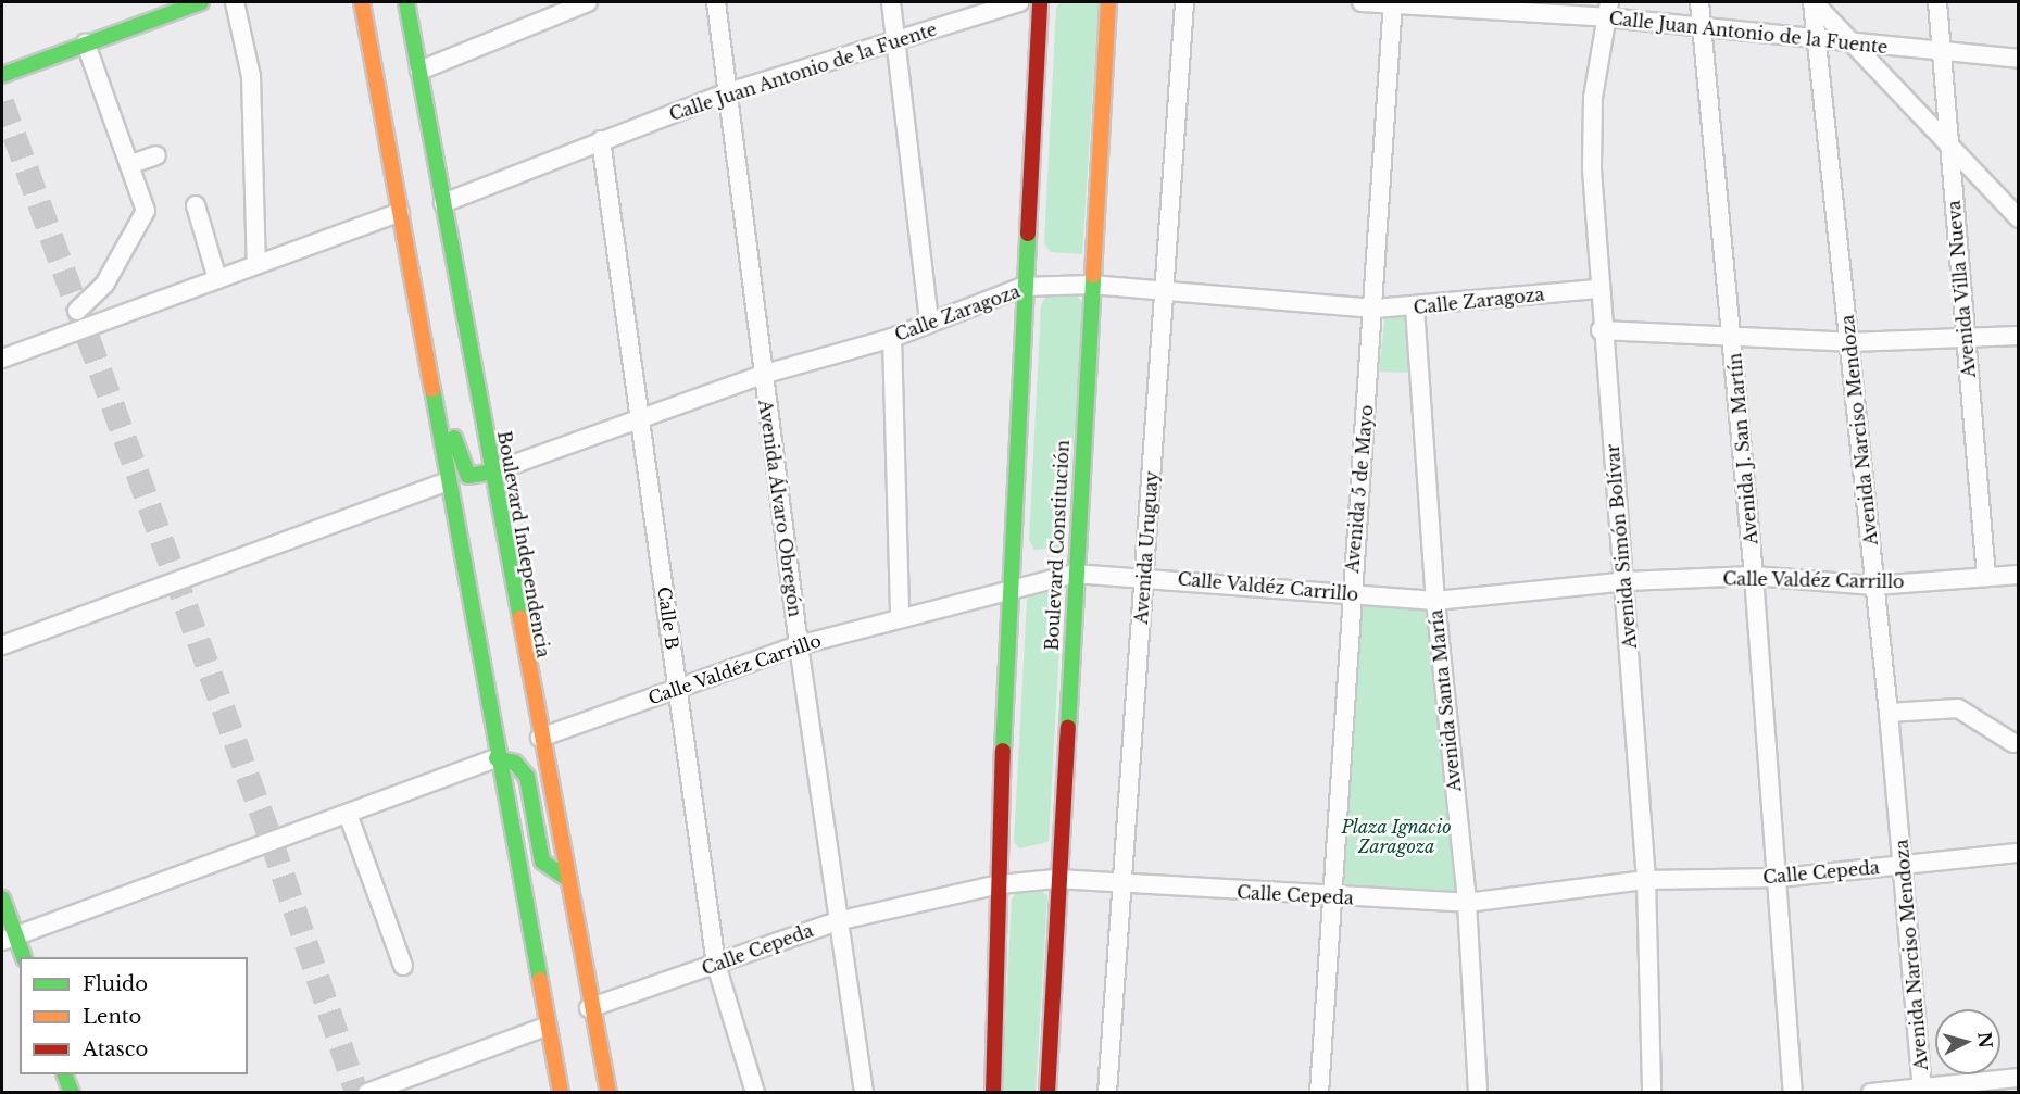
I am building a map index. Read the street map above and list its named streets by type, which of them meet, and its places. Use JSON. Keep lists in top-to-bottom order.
{
  "streets": {
    "main road": ["Boulevard Independencia", "Boulevard Constitución"],
    "street": [
      "Calle Juan Antonio de la Fuente",
      "Avenida Villa Nueva",
      "Calle Zaragoza",
      "Avenida Narciso Mendoza",
      "Avenida J. San Martín",
      "Avenida 5 de Mayo",
      "Avenida Álvaro Obregón",
      "Avenida Simón Bolívar",
      "Avenida Uruguay",
      "Calle Valdéz Carrillo",
      "Calle B",
      "Avenida Santa María",
      "Calle Cepeda"
    ]
  },
  "crossings": [
    ["Calle Juan Antonio de la Fuente", "Avenida Villa Nueva"],
    ["Calle Juan Antonio de la Fuente", "Avenida Narciso Mendoza"],
    ["Calle Juan Antonio de la Fuente", "Avenida J. San Martín"],
    ["Calle Juan Antonio de la Fuente", "Avenida 5 de Mayo"],
    ["Calle Juan Antonio de la Fuente", "Avenida Álvaro Obregón"],
    ["Calle Juan Antonio de la Fuente", "Boulevard Independencia"],
    ["Calle Juan Antonio de la Fuente", "Avenida Simón Bolívar"],
    ["Calle Juan Antonio de la Fuente", "Calle B"],
    ["Avenida Villa Nueva", "Calle Valdéz Carrillo"],
    ["Calle Zaragoza", "Avenida 5 de Mayo"],
    ["Calle Zaragoza", "Avenida Álvaro Obregón"],
    ["Calle Zaragoza", "Boulevard Independencia"],
    ["Calle Zaragoza", "Boulevard Constitución"],
    ["Calle Zaragoza", "Avenida Simón Bolívar"],
    ["Calle Zaragoza", "Avenida Uruguay"],
    ["Calle Zaragoza", "Calle B"],
    ["Calle Zaragoza", "Avenida Santa María"],
    ["Avenida Narciso Mendoza", "Calle Valdéz Carrillo"],
    ["Avenida Narciso Mendoza", "Calle Cepeda"],
    ["Avenida J. San Martín", "Calle Valdéz Carrillo"],
    ["Avenida J. San Martín", "Calle Cepeda"],
    ["Avenida 5 de Mayo", "Calle Valdéz Carrillo"],
    ["Avenida 5 de Mayo", "Calle Cepeda"],
    ["Avenida Álvaro Obregón", "Calle Valdéz Carrillo"],
    ["Avenida Álvaro Obregón", "Calle Cepeda"],
    ["Boulevard Independencia", "Calle Valdéz Carrillo"],
    ["Boulevard Independencia", "Calle Cepeda"],
    ["Boulevard Constitución", "Calle Valdéz Carrillo"],
    ["Boulevard Constitución", "Calle Cepeda"],
    ["Avenida Simón Bolívar", "Calle Valdéz Carrillo"],
    ["Avenida Simón Bolívar", "Calle Cepeda"],
    ["Avenida Uruguay", "Calle Valdéz Carrillo"],
    ["Avenida Uruguay", "Calle Cepeda"],
    ["Calle Valdéz Carrillo", "Calle B"],
    ["Calle Valdéz Carrillo", "Avenida Santa María"],
    ["Calle B", "Calle Cepeda"],
    ["Avenida Santa María", "Calle Cepeda"]
  ],
  "parks": ["Plaza Ignacio Zaragoza"],
  "legend": ["Fluido", "Lento", "Atasco"],
  "north": "right"
}
